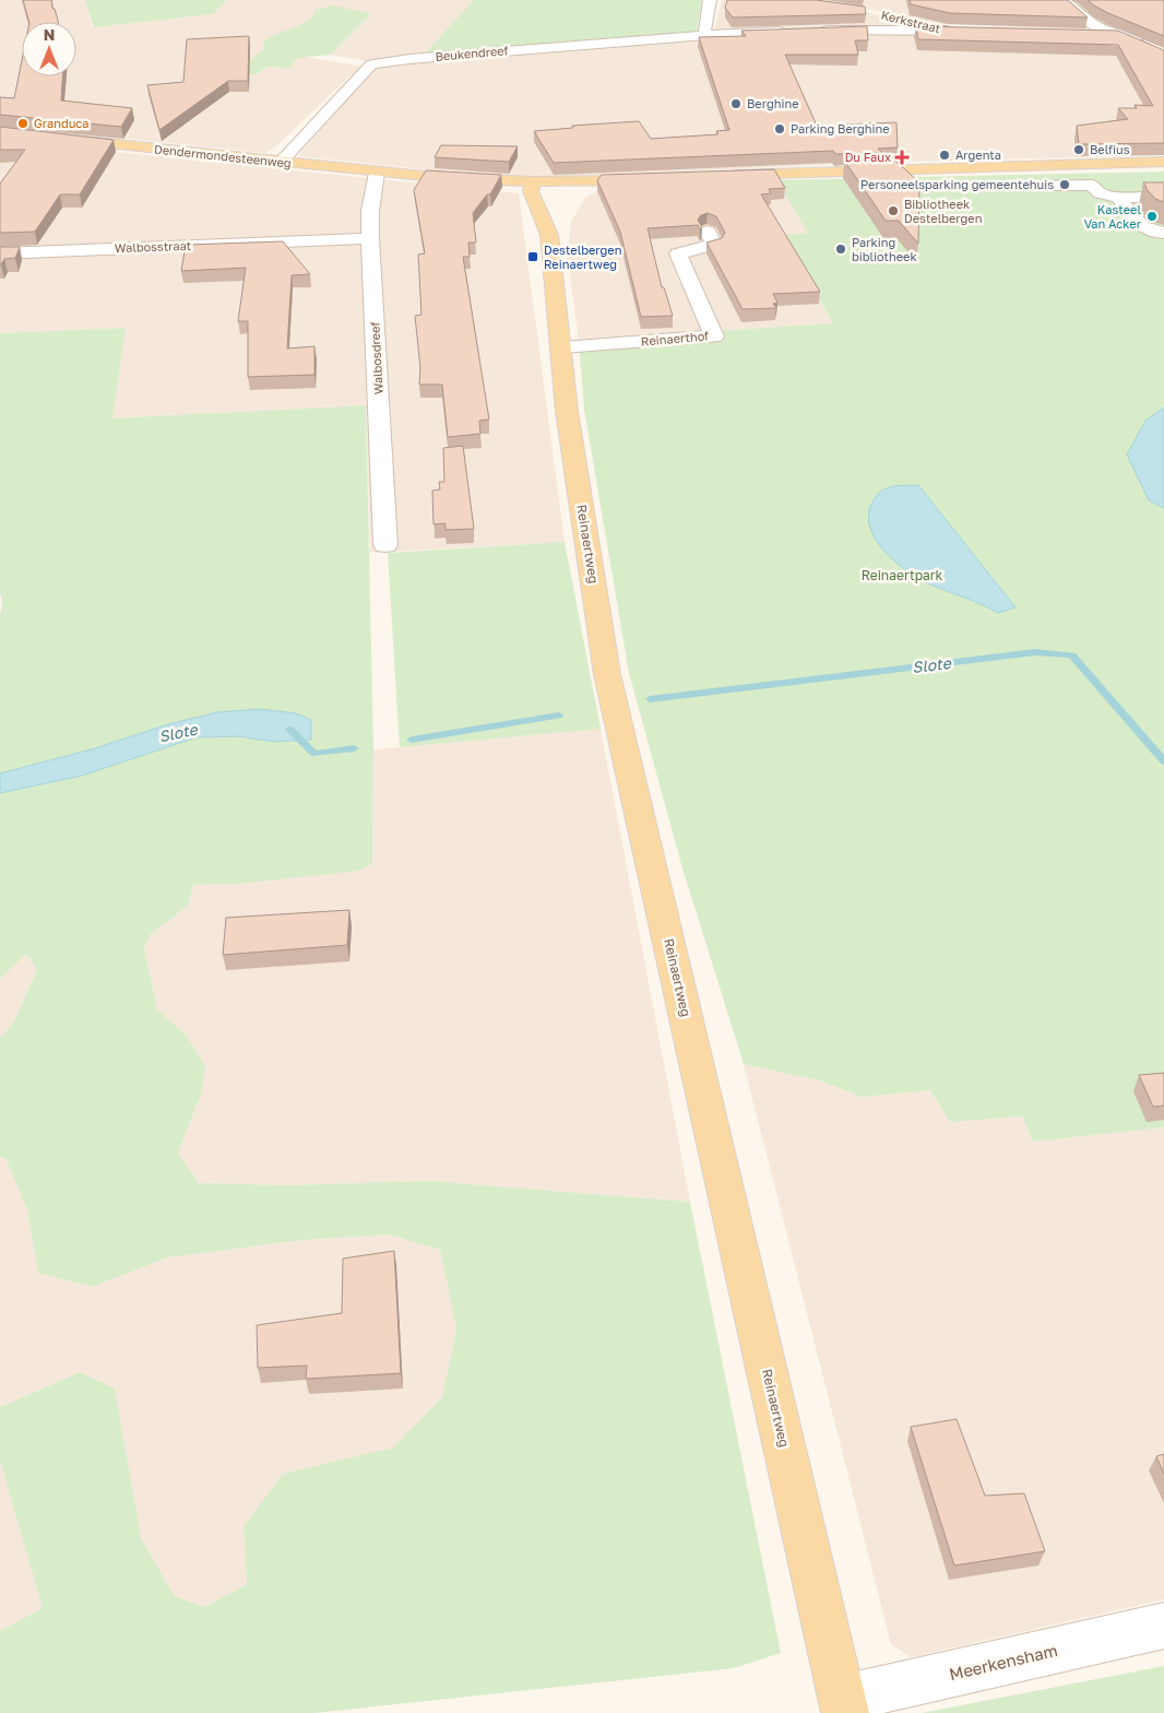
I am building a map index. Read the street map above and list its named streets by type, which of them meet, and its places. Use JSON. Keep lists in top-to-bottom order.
{
  "streets": {
    "main road": ["Dendermondesteenweg", "Reinaertweg"],
    "street": [
      "Kerkstraat",
      "Beukendreef",
      "Walbosstraat",
      "Reinaerthof",
      "Walbosdreef",
      "Meerkensham"
    ]
  },
  "crossings": [
    ["Beukendreef", "Dendermondesteenweg"],
    ["Dendermondesteenweg", "Walbosdreef"],
    ["Dendermondesteenweg", "Reinaertweg"],
    ["Walbosstraat", "Walbosdreef"],
    ["Reinaerthof", "Reinaertweg"],
    ["Reinaertweg", "Meerkensham"]
  ],
  "water": ["Slote"],
  "parks": ["Reinaertpark"],
  "places": {
    "other": [
      "Berghine",
      "Granduca",
      "Parking Berghine",
      "Belfius",
      "Argenta",
      "Personeelsparking gemeentehuis",
      "Bibliotheek Destelbergen",
      "Kasteel Van Acker",
      "Parking bibliotheek"
    ],
    "health": ["Du Faux"],
    "transit": ["Destelbergen Reinaertweg"]
  },
  "north": "top"
}
